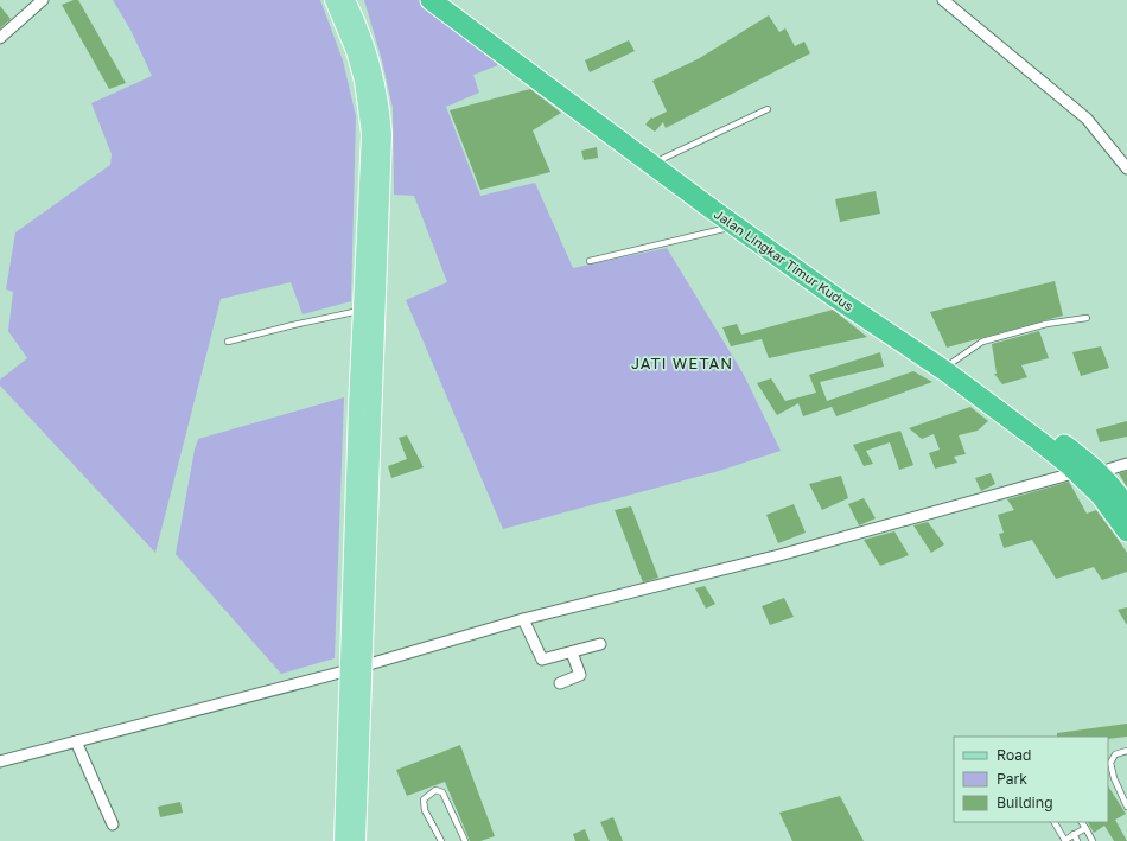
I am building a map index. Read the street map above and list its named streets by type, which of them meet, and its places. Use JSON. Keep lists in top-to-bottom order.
{
  "streets": {
    "highway": ["Jalan Lingkar Timur Kudus"]
  },
  "districts": ["JATI WETAN"],
  "legend": ["Road", "Park", "Building"]
}
